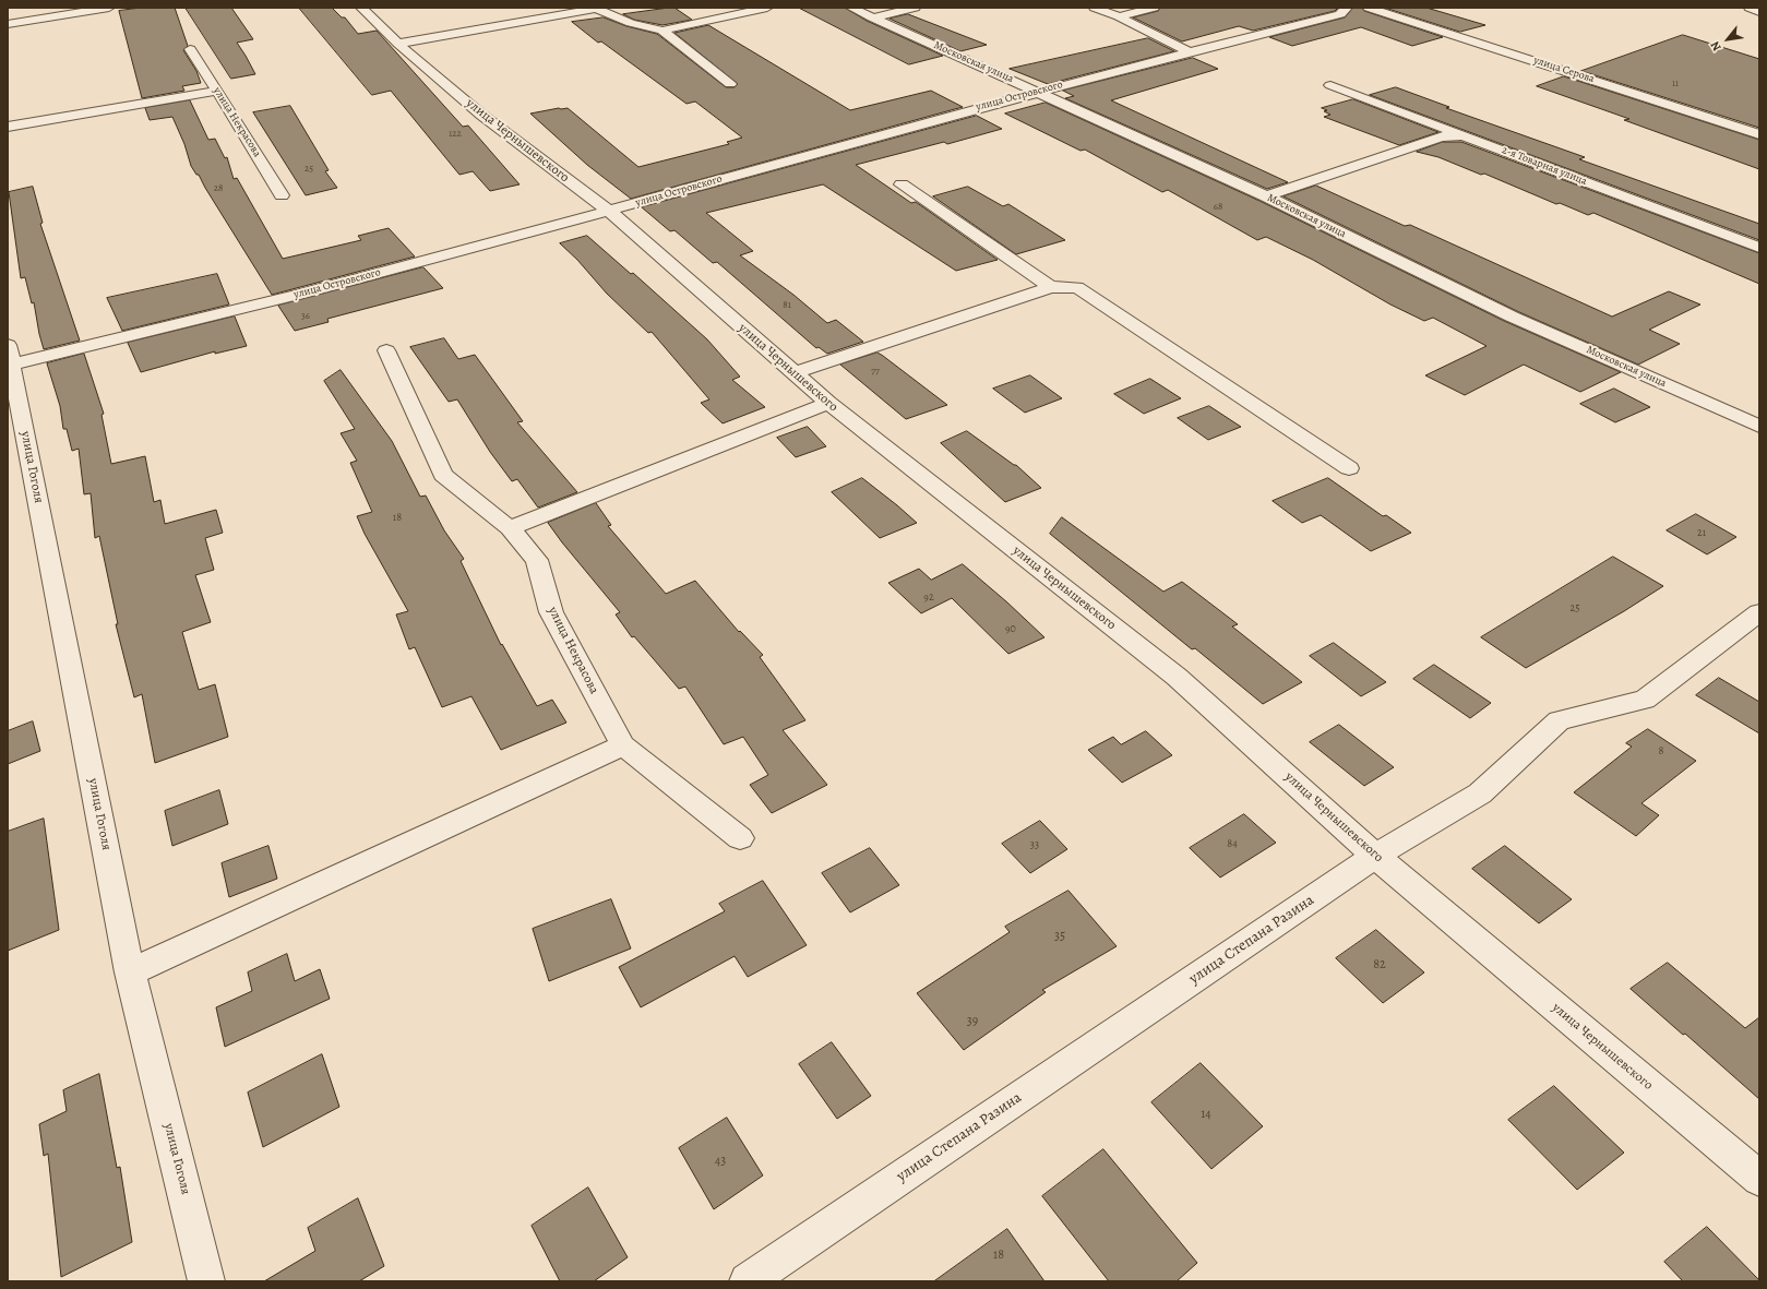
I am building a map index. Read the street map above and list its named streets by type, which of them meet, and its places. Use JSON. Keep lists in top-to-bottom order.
{
  "streets": {
    "street": [
      "Московская улица",
      "улица Серова",
      "улица Островского",
      "улица Некрасова",
      "улица Чернышевского",
      "2-я Товарная улица",
      "улица Гоголя",
      "улица Степана Разина"
    ]
  },
  "crossings": [
    ["Московская улица", "улица Островского"],
    ["улица Островского", "улица Чернышевского"],
    ["улица Островского", "улица Гоголя"],
    ["улица Чернышевского", "улица Степана Разина"]
  ],
  "house_numbers": [
    "11",
    "122",
    "25",
    "28",
    "68",
    "81",
    "36",
    "77",
    "18",
    "21",
    "92",
    "25",
    "90",
    "8",
    "84",
    "33",
    "35",
    "82",
    "39",
    "14",
    "43",
    "18"
  ],
  "north": "bottom left"
}
